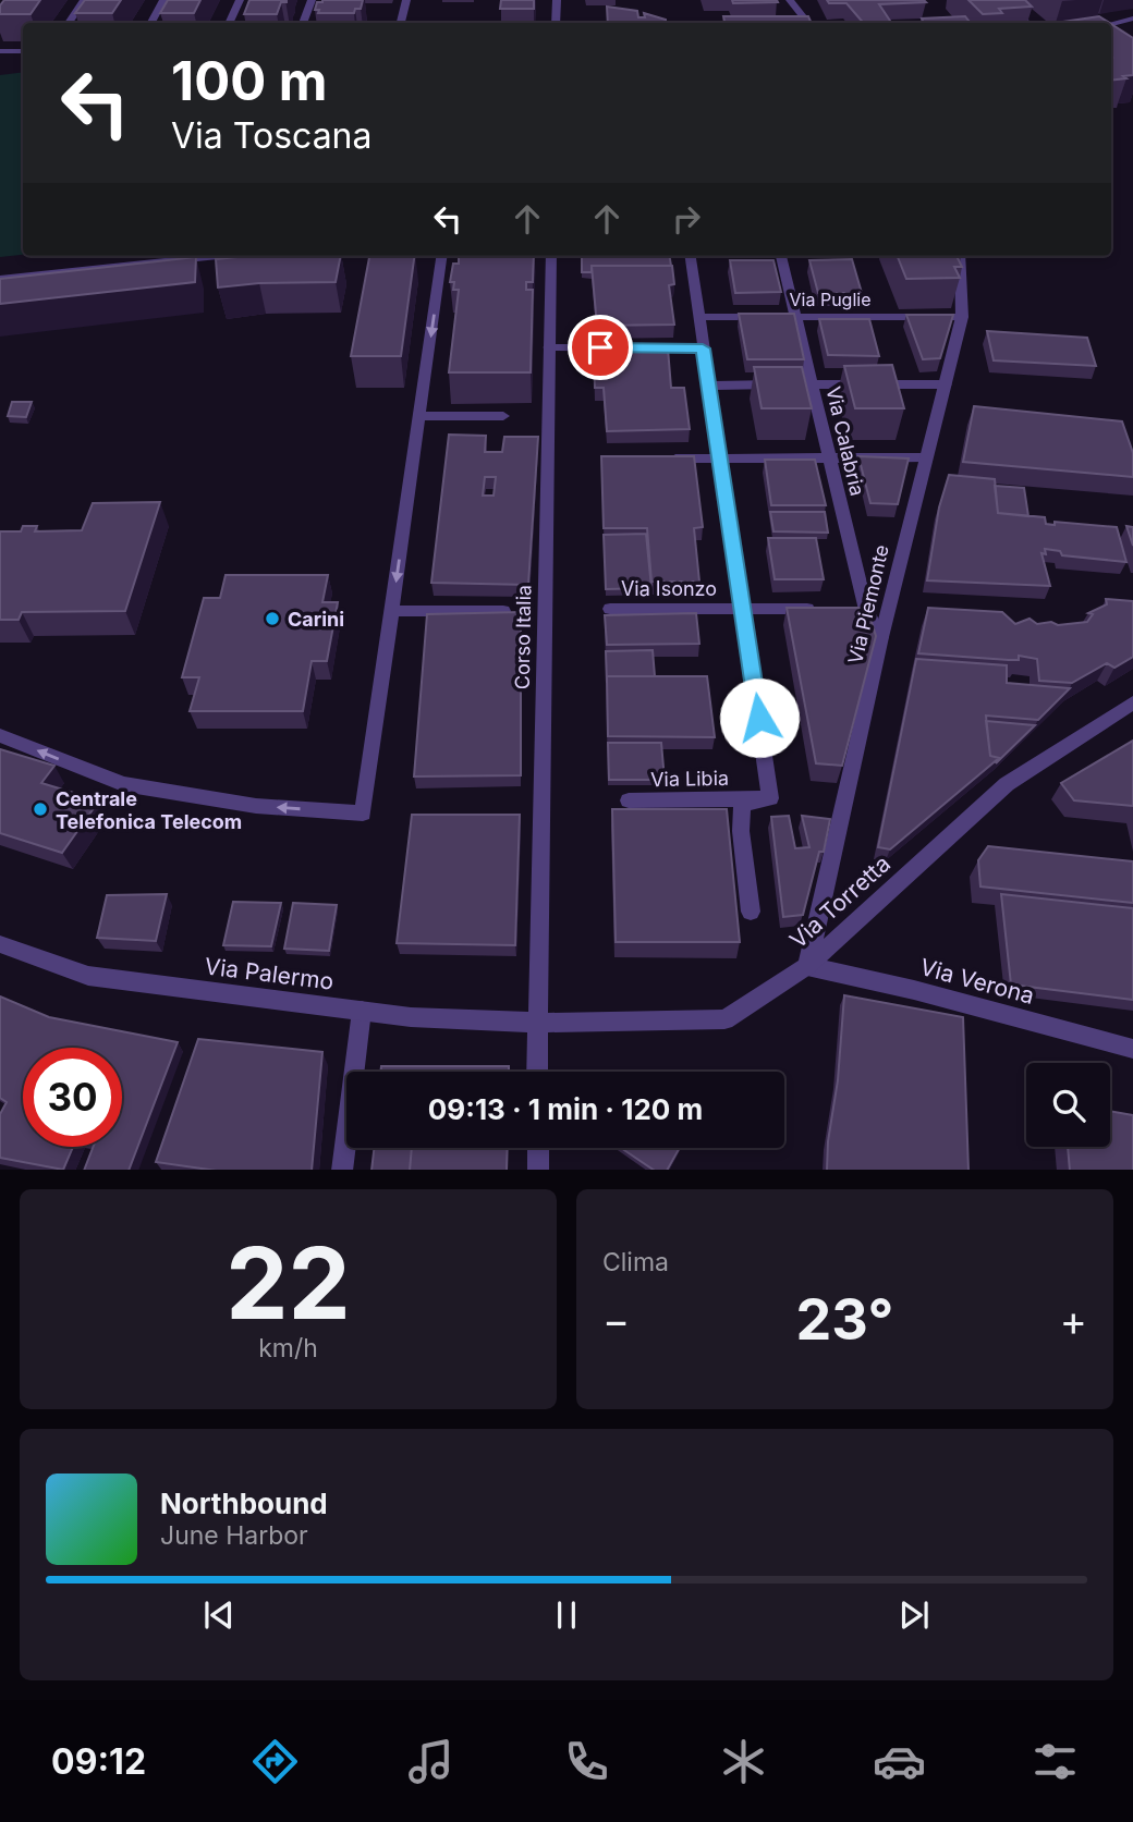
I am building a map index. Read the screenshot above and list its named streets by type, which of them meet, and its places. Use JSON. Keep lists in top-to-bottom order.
{
  "streets": {
    "street": [
      "Via Puglie",
      "Via Calabria",
      "Via Isonzo",
      "Via Piemonte",
      "Corso Italia",
      "Via Libia",
      "Via Torretta",
      "Via Palermo",
      "Via Verona"
    ]
  },
  "crossings": [
    ["Via Puglie", "Via Calabria"],
    ["Via Puglie", "Via Piemonte"],
    ["Via Calabria", "Via Piemonte"],
    ["Via Piemonte", "Via Torretta"],
    ["Via Piemonte", "Via Verona"],
    ["Corso Italia", "Via Torretta"],
    ["Corso Italia", "Via Palermo"],
    ["Via Torretta", "Via Palermo"],
    ["Via Torretta", "Via Verona"]
  ],
  "places": ["Carini", "Centrale Telefonica Telecom"],
  "page": {
    "turn": ["100 m", "Via Toscana"],
    "limit": "30",
    "trip": "09:13 · 1 min · 120 m",
    "tile": [
      ["22", "km/h"],
      "Clima"
    ],
    "heat": ["−", "23°", "+"],
    "song": ["Northbound", "June Harbor"],
    "tabs": "09:12"
  }
}
